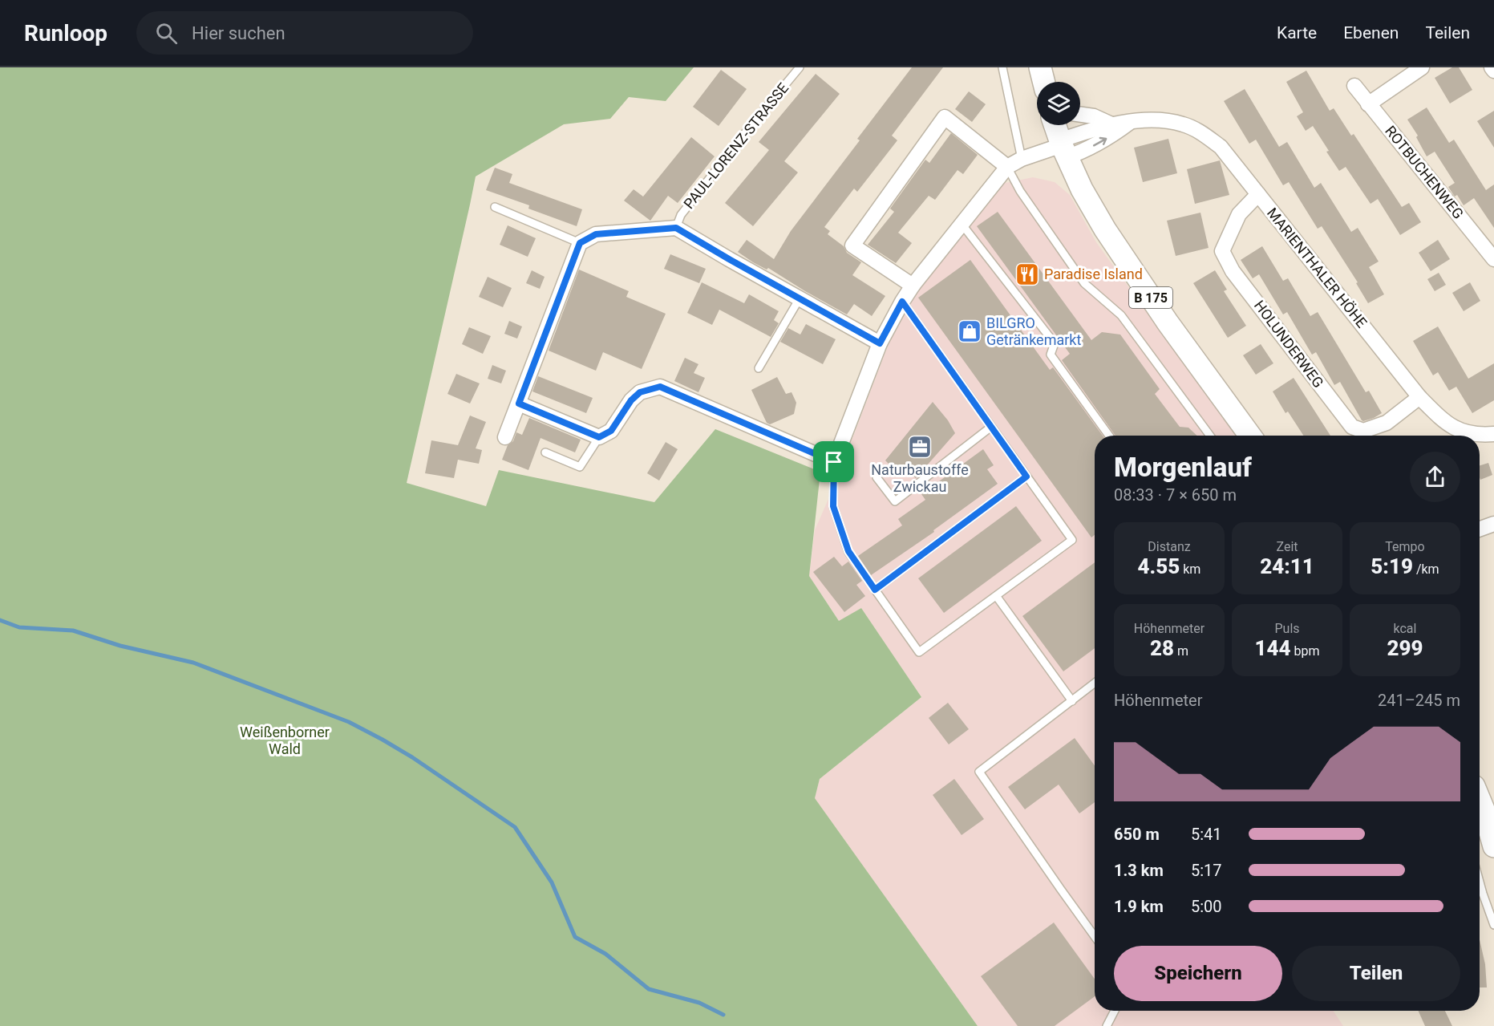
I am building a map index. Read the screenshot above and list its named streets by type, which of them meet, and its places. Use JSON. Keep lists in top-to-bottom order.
{
  "streets": {
    "main road": ["B 175"],
    "street": ["ROTBUCHENWEG", "MARIENTHALER HÖHE", "HOLUNDERWEG"],
    "lane": ["PAUL-LORENZ-STRASSE"]
  },
  "crossings": [
    ["MARIENTHALER HÖHE", "B 175"],
    ["MARIENTHALER HÖHE", "HOLUNDERWEG"]
  ],
  "parks": ["Weißenborner Wald"],
  "places": {
    "restaurant": ["Paradise Island"],
    "shop": ["BILGRO Getränkemarkt"],
    "office": ["Naturbaustoffe Zwickau"]
  },
  "page": {
    "header": "Runloop",
    "search": "Hier suchen",
    "nav": ["Karte", "Ebenen", "Teilen"],
    "heading": ["Morgenlauf", "08:33 · 7 × 650 m"],
    "stats": [
      ["Distanz", "4.55 km"],
      ["Zeit", "24:11"],
      ["Tempo", "5:19 /km"],
      ["Höhenmeter", "28 m"],
      ["Puls", "144 bpm"],
      ["kcal", "299"]
    ],
    "chart": ["Höhenmeter", "241–245 m"],
    "list": [
      {
        "name": "650 m",
        "note": "5:41"
      },
      {
        "name": "1.3 km",
        "note": "5:17"
      },
      {
        "name": "1.9 km",
        "note": "5:00"
      }
    ],
    "buttons": ["Speichern", "Teilen"]
  }
}
